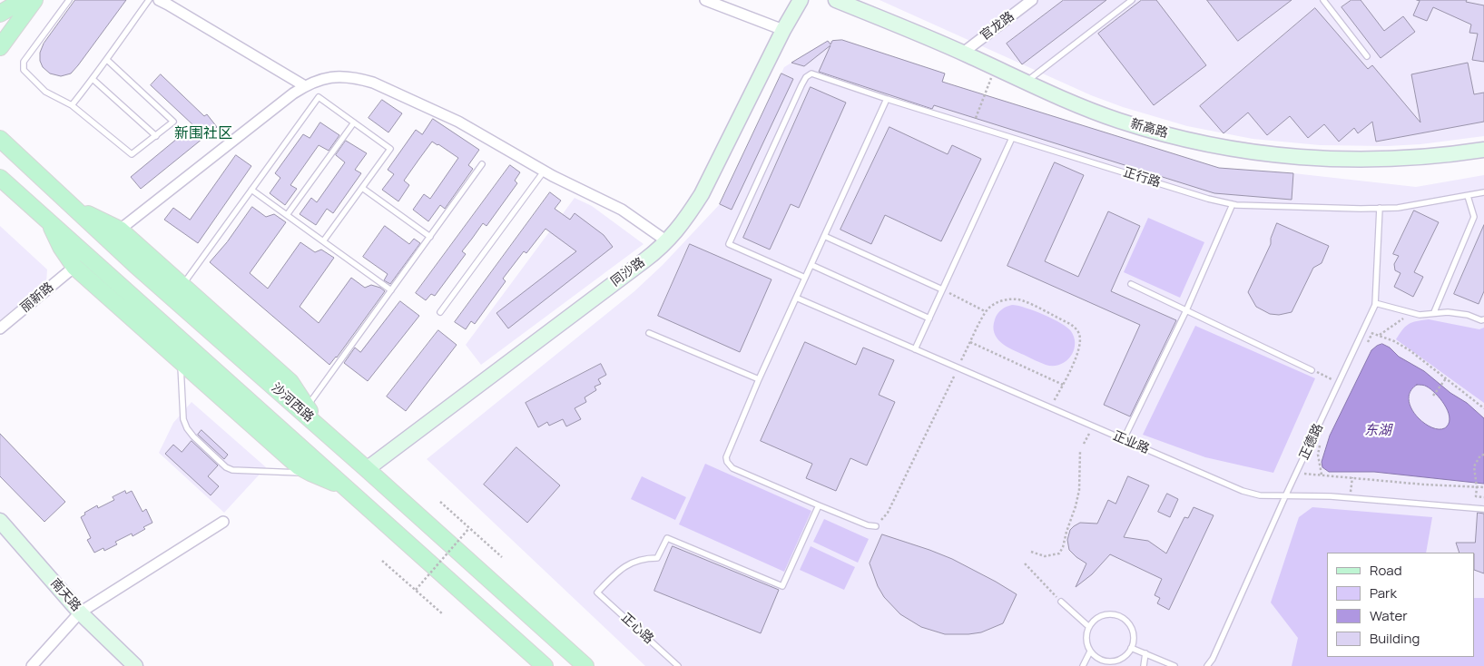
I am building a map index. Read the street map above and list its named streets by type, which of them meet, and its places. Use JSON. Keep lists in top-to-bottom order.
{
  "streets": {
    "main road": ["沙河西路"],
    "street": [
      "官龙路",
      "新高路",
      "同沙路",
      "丽新路",
      "南天路"
    ],
    "lane": [
      "正行路",
      "正德路",
      "正业路",
      "正心路"
    ]
  },
  "crossings": [
    ["官龙路", "新高路"],
    ["正行路", "正德路"],
    ["同沙路", "沙河西路"],
    ["正德路", "正业路"]
  ],
  "districts": ["新围社区"],
  "water": ["东湖"],
  "legend": [
    "Road",
    "Park",
    "Water",
    "Building"
  ]
}
